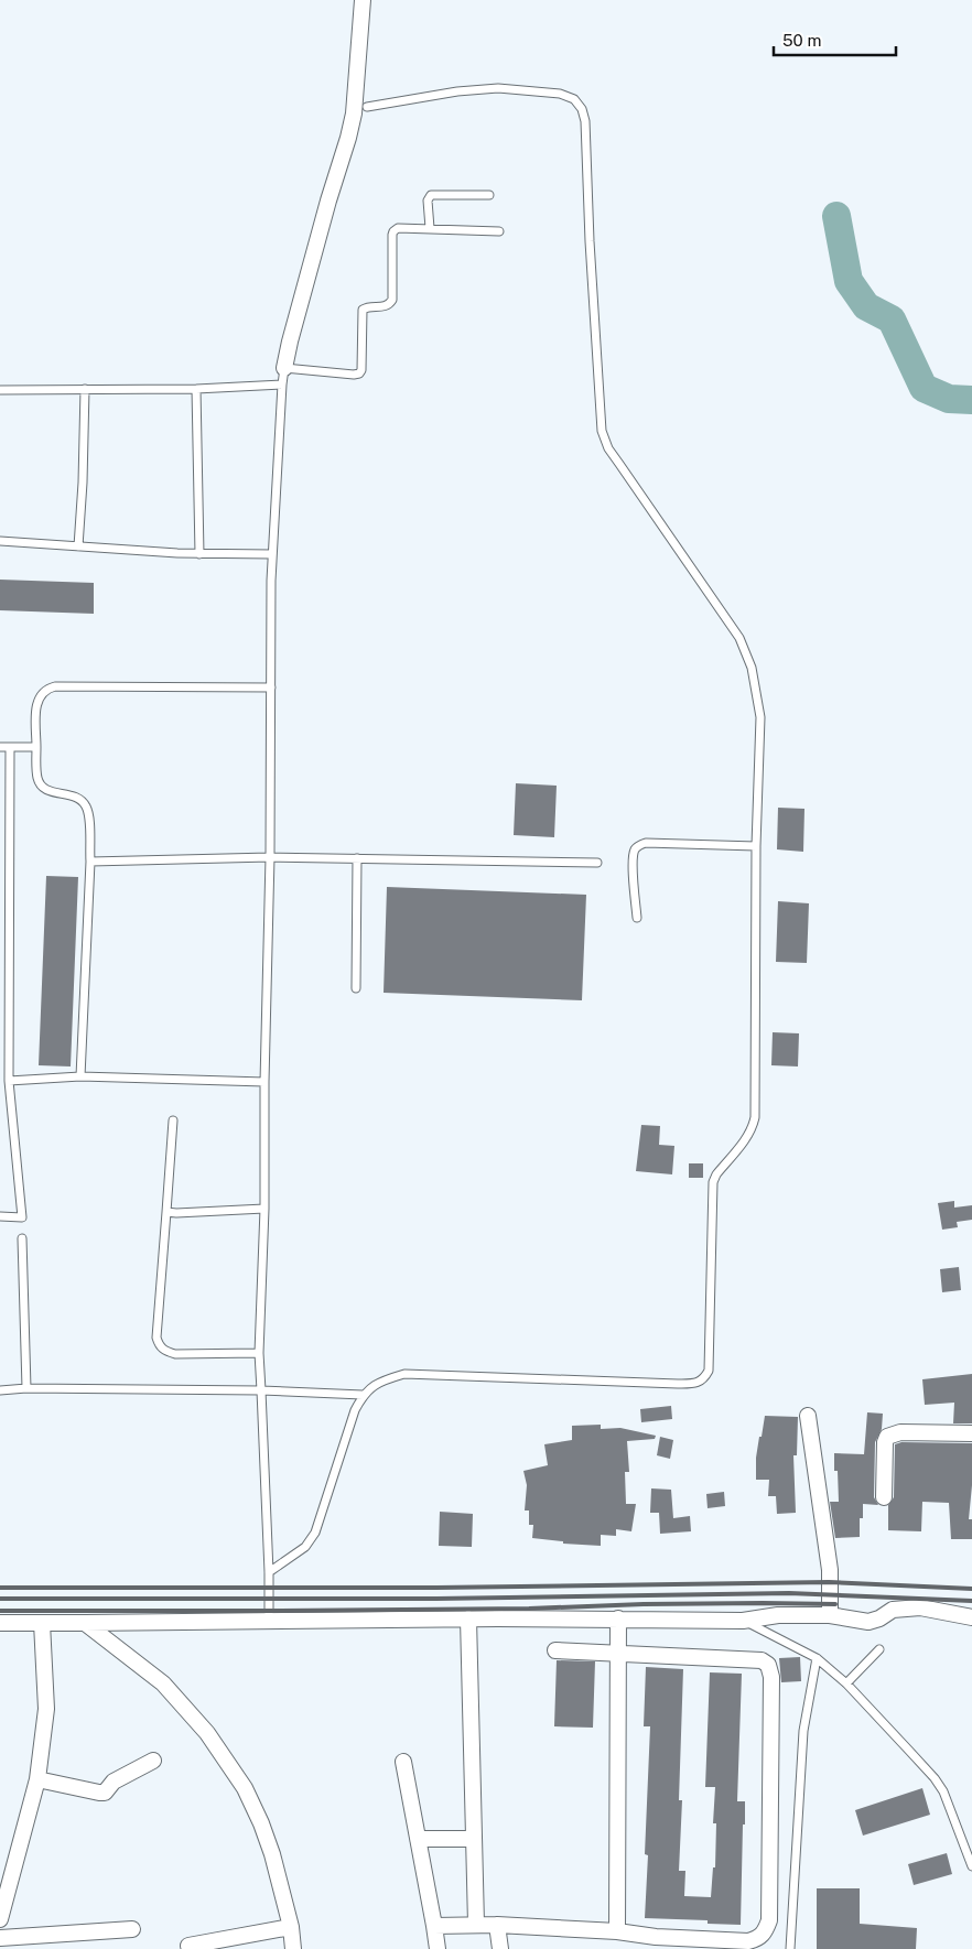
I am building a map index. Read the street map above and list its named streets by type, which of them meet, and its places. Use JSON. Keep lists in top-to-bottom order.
{
  "scale_bar": "50 m"
}
